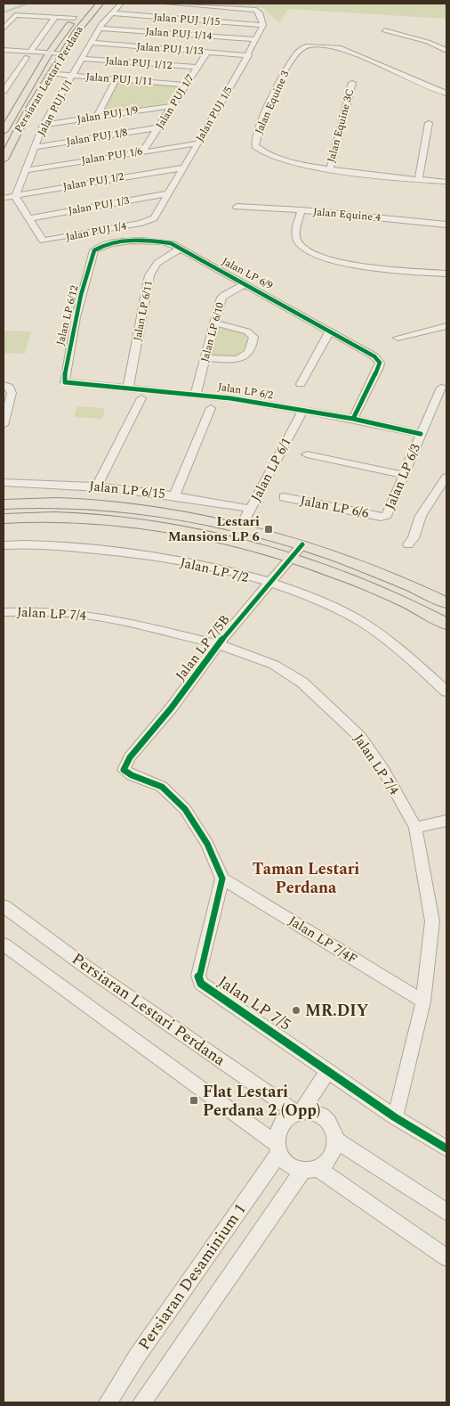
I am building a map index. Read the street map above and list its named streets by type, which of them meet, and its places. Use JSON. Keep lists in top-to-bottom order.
{
  "streets": {
    "main road": ["Persiaran Lestari Perdana"],
    "street": [
      "Jalan PUJ 1/15",
      "Jalan PUJ 1/14",
      "Jalan PUJ 1/13",
      "Jalan PUJ 1/12",
      "Jalan PUJ 1/11",
      "Jalan PUJ 1/7",
      "Jalan Equine 3",
      "Jalan PUJ 1/1",
      "Jalan PUJ 1/5",
      "Jalan PUJ 1/9",
      "Jalan Equine 3C",
      "Jalan PUJ 1/8",
      "Jalan PUJ 1/6",
      "Jalan PUJ 1/2",
      "Jalan PUJ 1/3",
      "Jalan Equine 4",
      "Jalan PUJ 1/4",
      "Jalan LP 6/9",
      "Jalan LP 6/11",
      "Jalan LP 6/12",
      "Jalan LP 6/10",
      "Jalan LP 6/2",
      "Jalan LP 6/1",
      "Jalan LP 6/3",
      "Jalan LP 6/15",
      "Jalan LP 6/6",
      "Jalan LP 7/2",
      "Jalan LP 7/4",
      "Jalan LP 7/5B",
      "Jalan LP 7/4F",
      "Jalan LP 7/5",
      "Persiaran Desaminium 1"
    ]
  },
  "crossings": [
    ["Jalan PUJ 1/15", "Jalan PUJ 1/1"],
    ["Jalan PUJ 1/15", "Jalan PUJ 1/5"],
    ["Jalan PUJ 1/14", "Jalan PUJ 1/1"],
    ["Jalan PUJ 1/14", "Jalan PUJ 1/5"],
    ["Jalan PUJ 1/13", "Jalan PUJ 1/7"],
    ["Jalan PUJ 1/13", "Jalan PUJ 1/1"],
    ["Jalan PUJ 1/13", "Jalan PUJ 1/5"],
    ["Jalan PUJ 1/12", "Jalan PUJ 1/7"],
    ["Jalan PUJ 1/12", "Jalan PUJ 1/1"],
    ["Persiaran Lestari Perdana", "Jalan PUJ 1/11"],
    ["Persiaran Lestari Perdana", "Persiaran Desaminium 1"],
    ["Jalan PUJ 1/11", "Jalan PUJ 1/7"],
    ["Jalan PUJ 1/11", "Jalan PUJ 1/1"],
    ["Jalan PUJ 1/7", "Jalan PUJ 1/9"],
    ["Jalan PUJ 1/7", "Jalan PUJ 1/8"],
    ["Jalan PUJ 1/7", "Jalan PUJ 1/6"],
    ["Jalan Equine 3", "Jalan Equine 3C"],
    ["Jalan PUJ 1/1", "Jalan PUJ 1/9"],
    ["Jalan PUJ 1/1", "Jalan PUJ 1/8"],
    ["Jalan PUJ 1/1", "Jalan PUJ 1/6"],
    ["Jalan PUJ 1/1", "Jalan PUJ 1/2"],
    ["Jalan PUJ 1/5", "Jalan PUJ 1/6"],
    ["Jalan PUJ 1/5", "Jalan PUJ 1/2"],
    ["Jalan PUJ 1/5", "Jalan PUJ 1/3"],
    ["Jalan PUJ 1/5", "Jalan PUJ 1/4"],
    ["Jalan PUJ 1/3", "Jalan PUJ 1/4"],
    ["Jalan LP 6/9", "Jalan LP 6/11"],
    ["Jalan LP 6/9", "Jalan LP 6/12"],
    ["Jalan LP 6/9", "Jalan LP 6/10"],
    ["Jalan LP 6/9", "Jalan LP 6/2"],
    ["Jalan LP 6/11", "Jalan LP 6/2"],
    ["Jalan LP 6/12", "Jalan LP 6/2"],
    ["Jalan LP 6/10", "Jalan LP 6/2"],
    ["Jalan LP 6/2", "Jalan LP 6/1"],
    ["Jalan LP 6/2", "Jalan LP 6/3"],
    ["Jalan LP 6/1", "Jalan LP 6/15"],
    ["Jalan LP 6/3", "Jalan LP 6/6"],
    ["Jalan LP 7/2", "Jalan LP 7/5B"],
    ["Jalan LP 7/4", "Jalan LP 7/5B"],
    ["Jalan LP 7/4", "Jalan LP 7/4F"],
    ["Jalan LP 7/4", "Jalan LP 7/5"],
    ["Jalan LP 7/5B", "Jalan LP 7/4F"],
    ["Jalan LP 7/5B", "Jalan LP 7/5"],
    ["Jalan LP 7/4F", "Jalan LP 7/5"]
  ],
  "districts": ["Taman Lestari Perdana"],
  "places": {
    "transit": ["Lestari Mansions LP 6", "Flat Lestari Perdana 2 (Opp)"],
    "other": ["MR.DIY"]
  }
}
